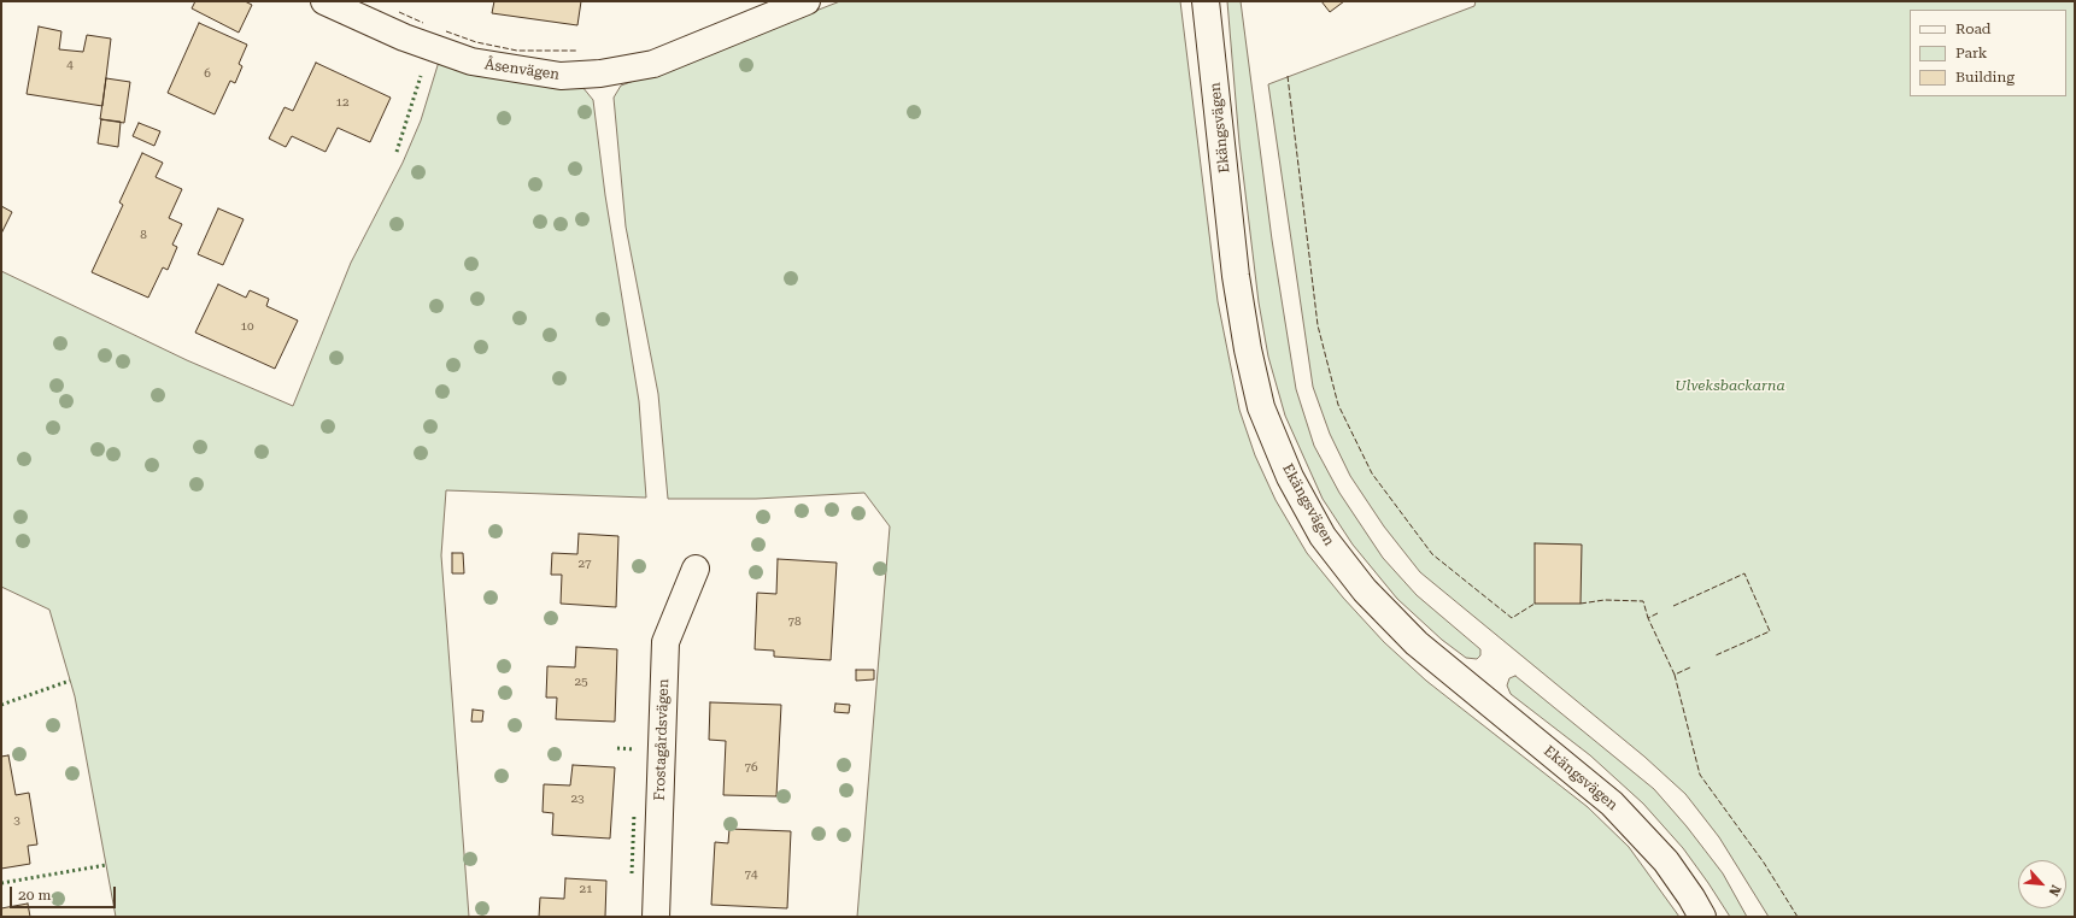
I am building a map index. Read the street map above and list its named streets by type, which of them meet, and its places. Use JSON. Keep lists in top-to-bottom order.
{
  "streets": {
    "street": ["Åsenvägen", "Ekängsvägen", "Frostagårdsvägen"]
  },
  "parks": ["Ulveksbackarna"],
  "house_numbers": [
    "4",
    "6",
    "12",
    "8",
    "10",
    "27",
    "78",
    "25",
    "76",
    "23",
    "3",
    "74",
    "21"
  ],
  "legend": ["Road", "Park", "Building"],
  "scale_bar": "20 m",
  "north": "bottom right"
}
